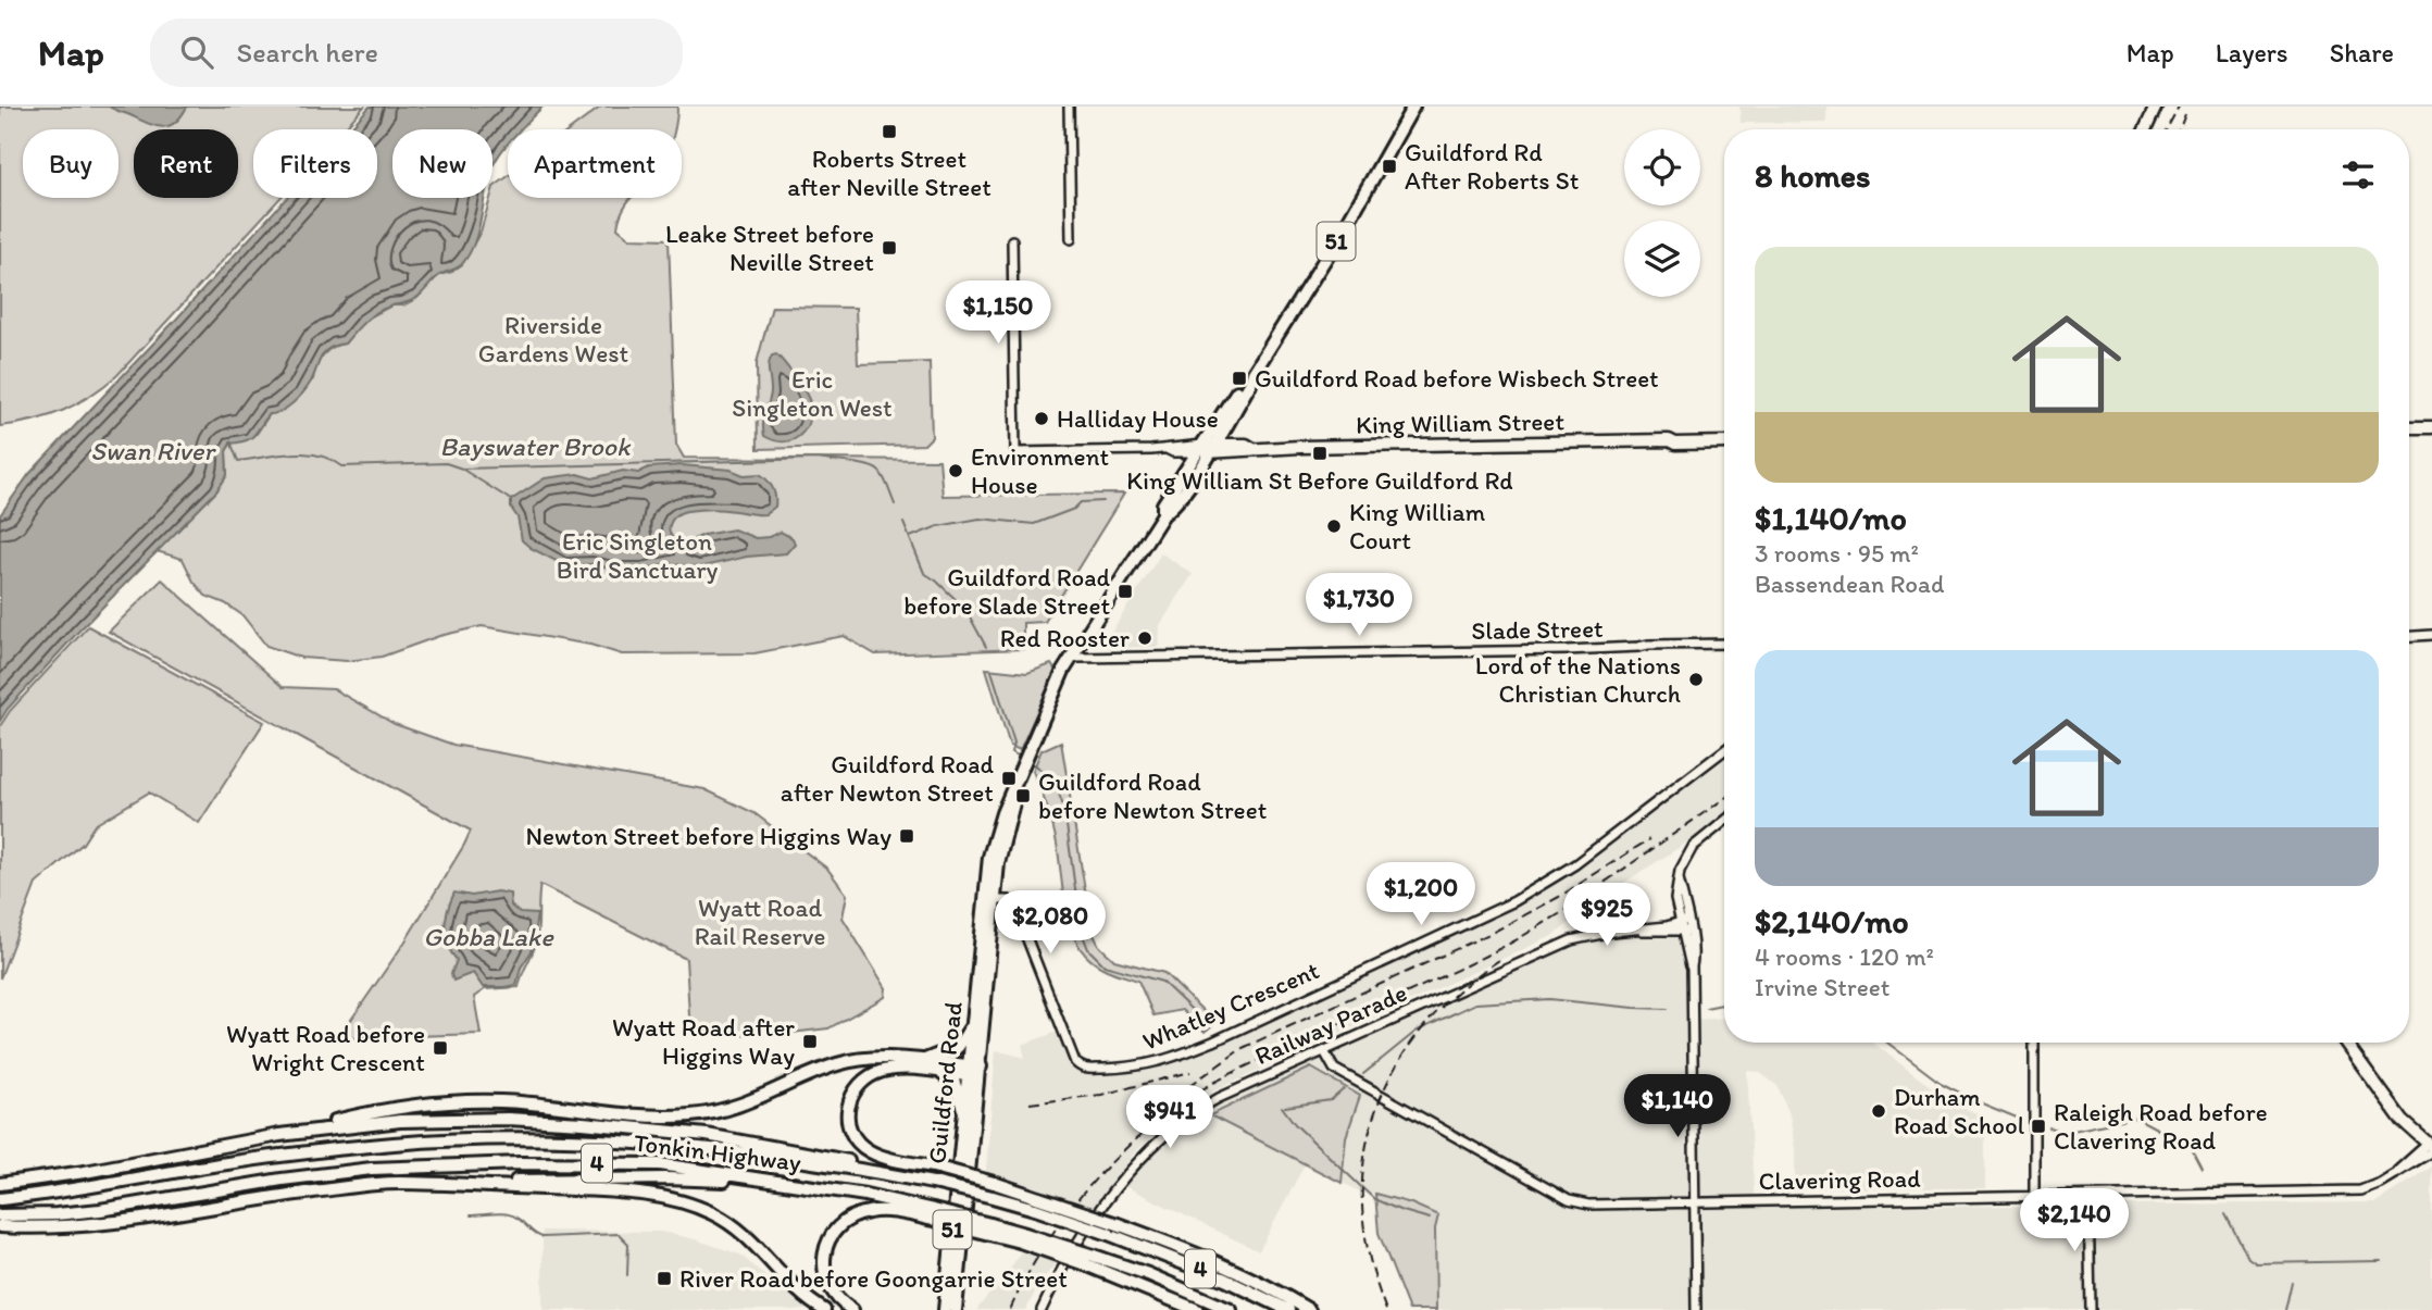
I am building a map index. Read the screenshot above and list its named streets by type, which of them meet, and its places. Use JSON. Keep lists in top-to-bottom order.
{
  "streets": {
    "highway": [
      "51",
      "Guildford Road",
      "Tonkin Highway",
      "4"
    ],
    "main road": ["King William Street"],
    "street": [
      "Slade Street",
      "Whatley Crescent",
      "Railway Parade",
      "Clavering Road"
    ]
  },
  "crossings": [
    ["King William Street", "Guildford Road"],
    ["Slade Street", "Guildford Road"],
    ["Whatley Crescent", "Guildford Road"],
    ["Railway Parade", "Clavering Road"]
  ],
  "water": ["Bayswater Brook", "Swan River", "Gobba Lake"],
  "parks": [
    "Riverside Gardens West",
    "Eric Singleton West",
    "Eric Singleton Bird Sanctuary",
    "Wyatt Road Rail Reserve"
  ],
  "places": {
    "transit": [
      "Roberts Street after Neville Street",
      "Guildford Rd After Roberts St",
      "Leake Street before Neville Street",
      "Guildford Road before Wisbech Street",
      "King William St Before Guildford Rd",
      "Guildford Road before Slade Street",
      "Guildford Road after Newton Street",
      "Guildford Road before Newton Street",
      "Newton Street before Higgins Way",
      "Wyatt Road after Higgins Way",
      "Wyatt Road before Wright Crescent",
      "Raleigh Road before Clavering Road",
      "River Road before Goongarrie Street"
    ],
    "other": [
      "Halliday House",
      "Environment House",
      "King William Court",
      "Red Rooster",
      "Lord of the Nations Christian Church",
      "Durham Road School"
    ]
  },
  "page": {
    "header": "Map",
    "search": "Search here",
    "nav": ["Map", "Layers", "Share"],
    "chip": [
      "Buy",
      "Rent",
      "Filters",
      "New",
      "Apartment"
    ],
    "heading": "8 homes",
    "list": [
      {
        "name": "$1,140/mo",
        "note": "3 rooms · 95 m² · Bassendean Road"
      },
      {
        "name": "$2,140/mo",
        "note": "4 rooms · 120 m² · Irvine Street"
      }
    ],
    "price": [
      "$1,150",
      "$1,730",
      "$1,200",
      "$925",
      "$2,080",
      "$1,140",
      "$941",
      "$2,140"
    ]
  }
}
